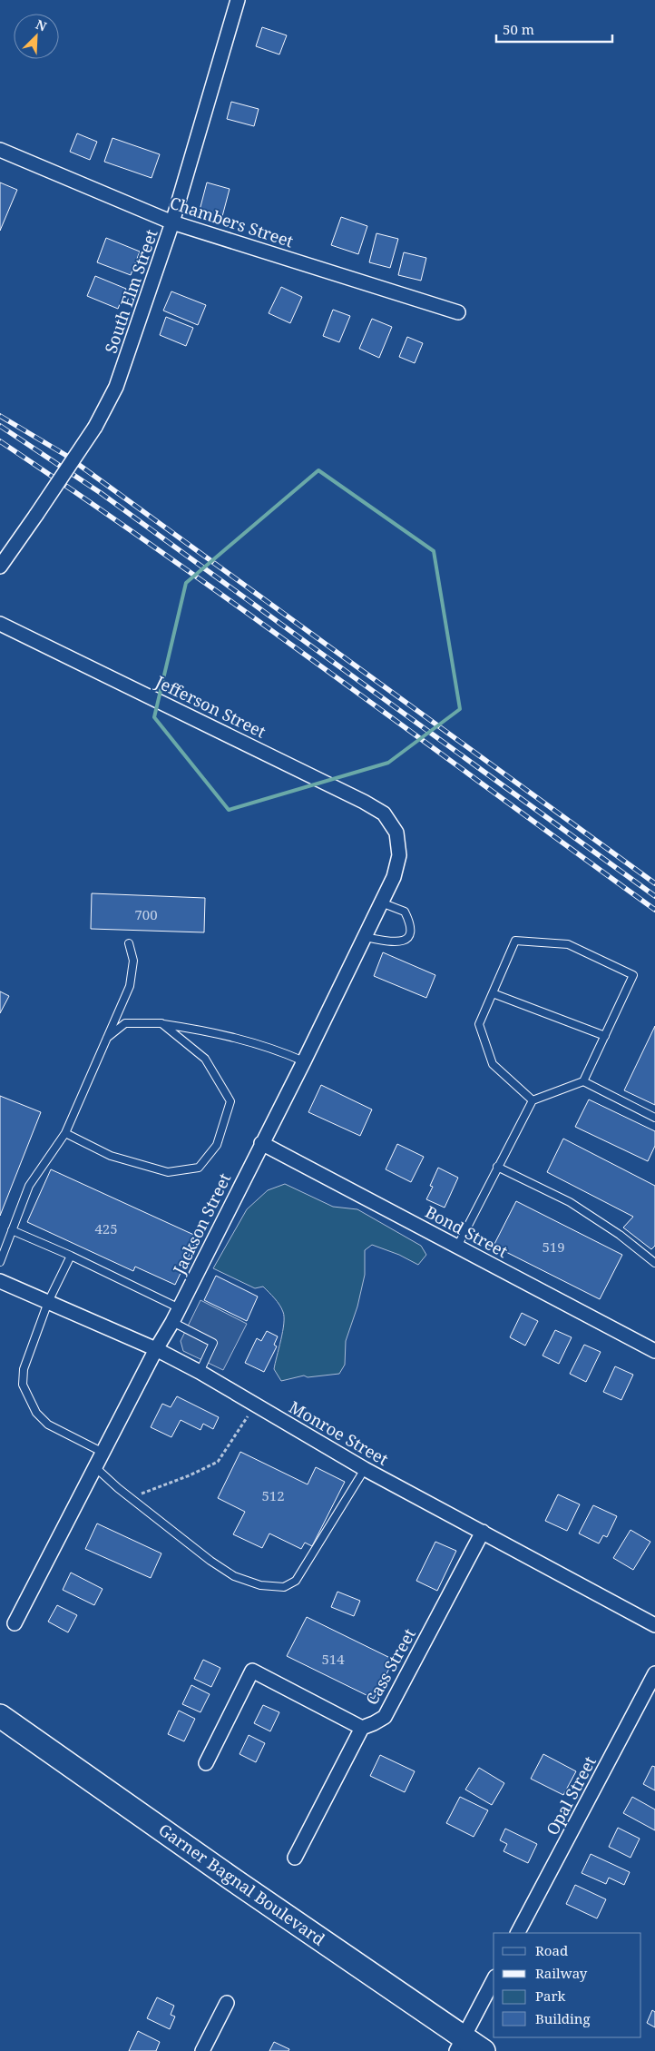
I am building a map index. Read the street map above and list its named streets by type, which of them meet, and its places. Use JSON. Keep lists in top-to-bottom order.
{
  "streets": {
    "highway": ["Garner Bagnal Boulevard"],
    "street": [
      "Chambers Street",
      "South Elm Street",
      "Jefferson Street",
      "Jackson Street",
      "Bond Street",
      "Monroe Street",
      "Cass Street",
      "Opal Street"
    ]
  },
  "crossings": [
    ["Chambers Street", "South Elm Street"],
    ["Jefferson Street", "Jackson Street"],
    ["Jackson Street", "Bond Street"],
    ["Jackson Street", "Monroe Street"],
    ["Monroe Street", "Cass Street"]
  ],
  "house_numbers": [
    "700",
    "425",
    "519",
    "512",
    "514"
  ],
  "legend": [
    "Road",
    "Railway",
    "Park",
    "Building"
  ],
  "scale_bar": "50 m",
  "north": "top right"
}
